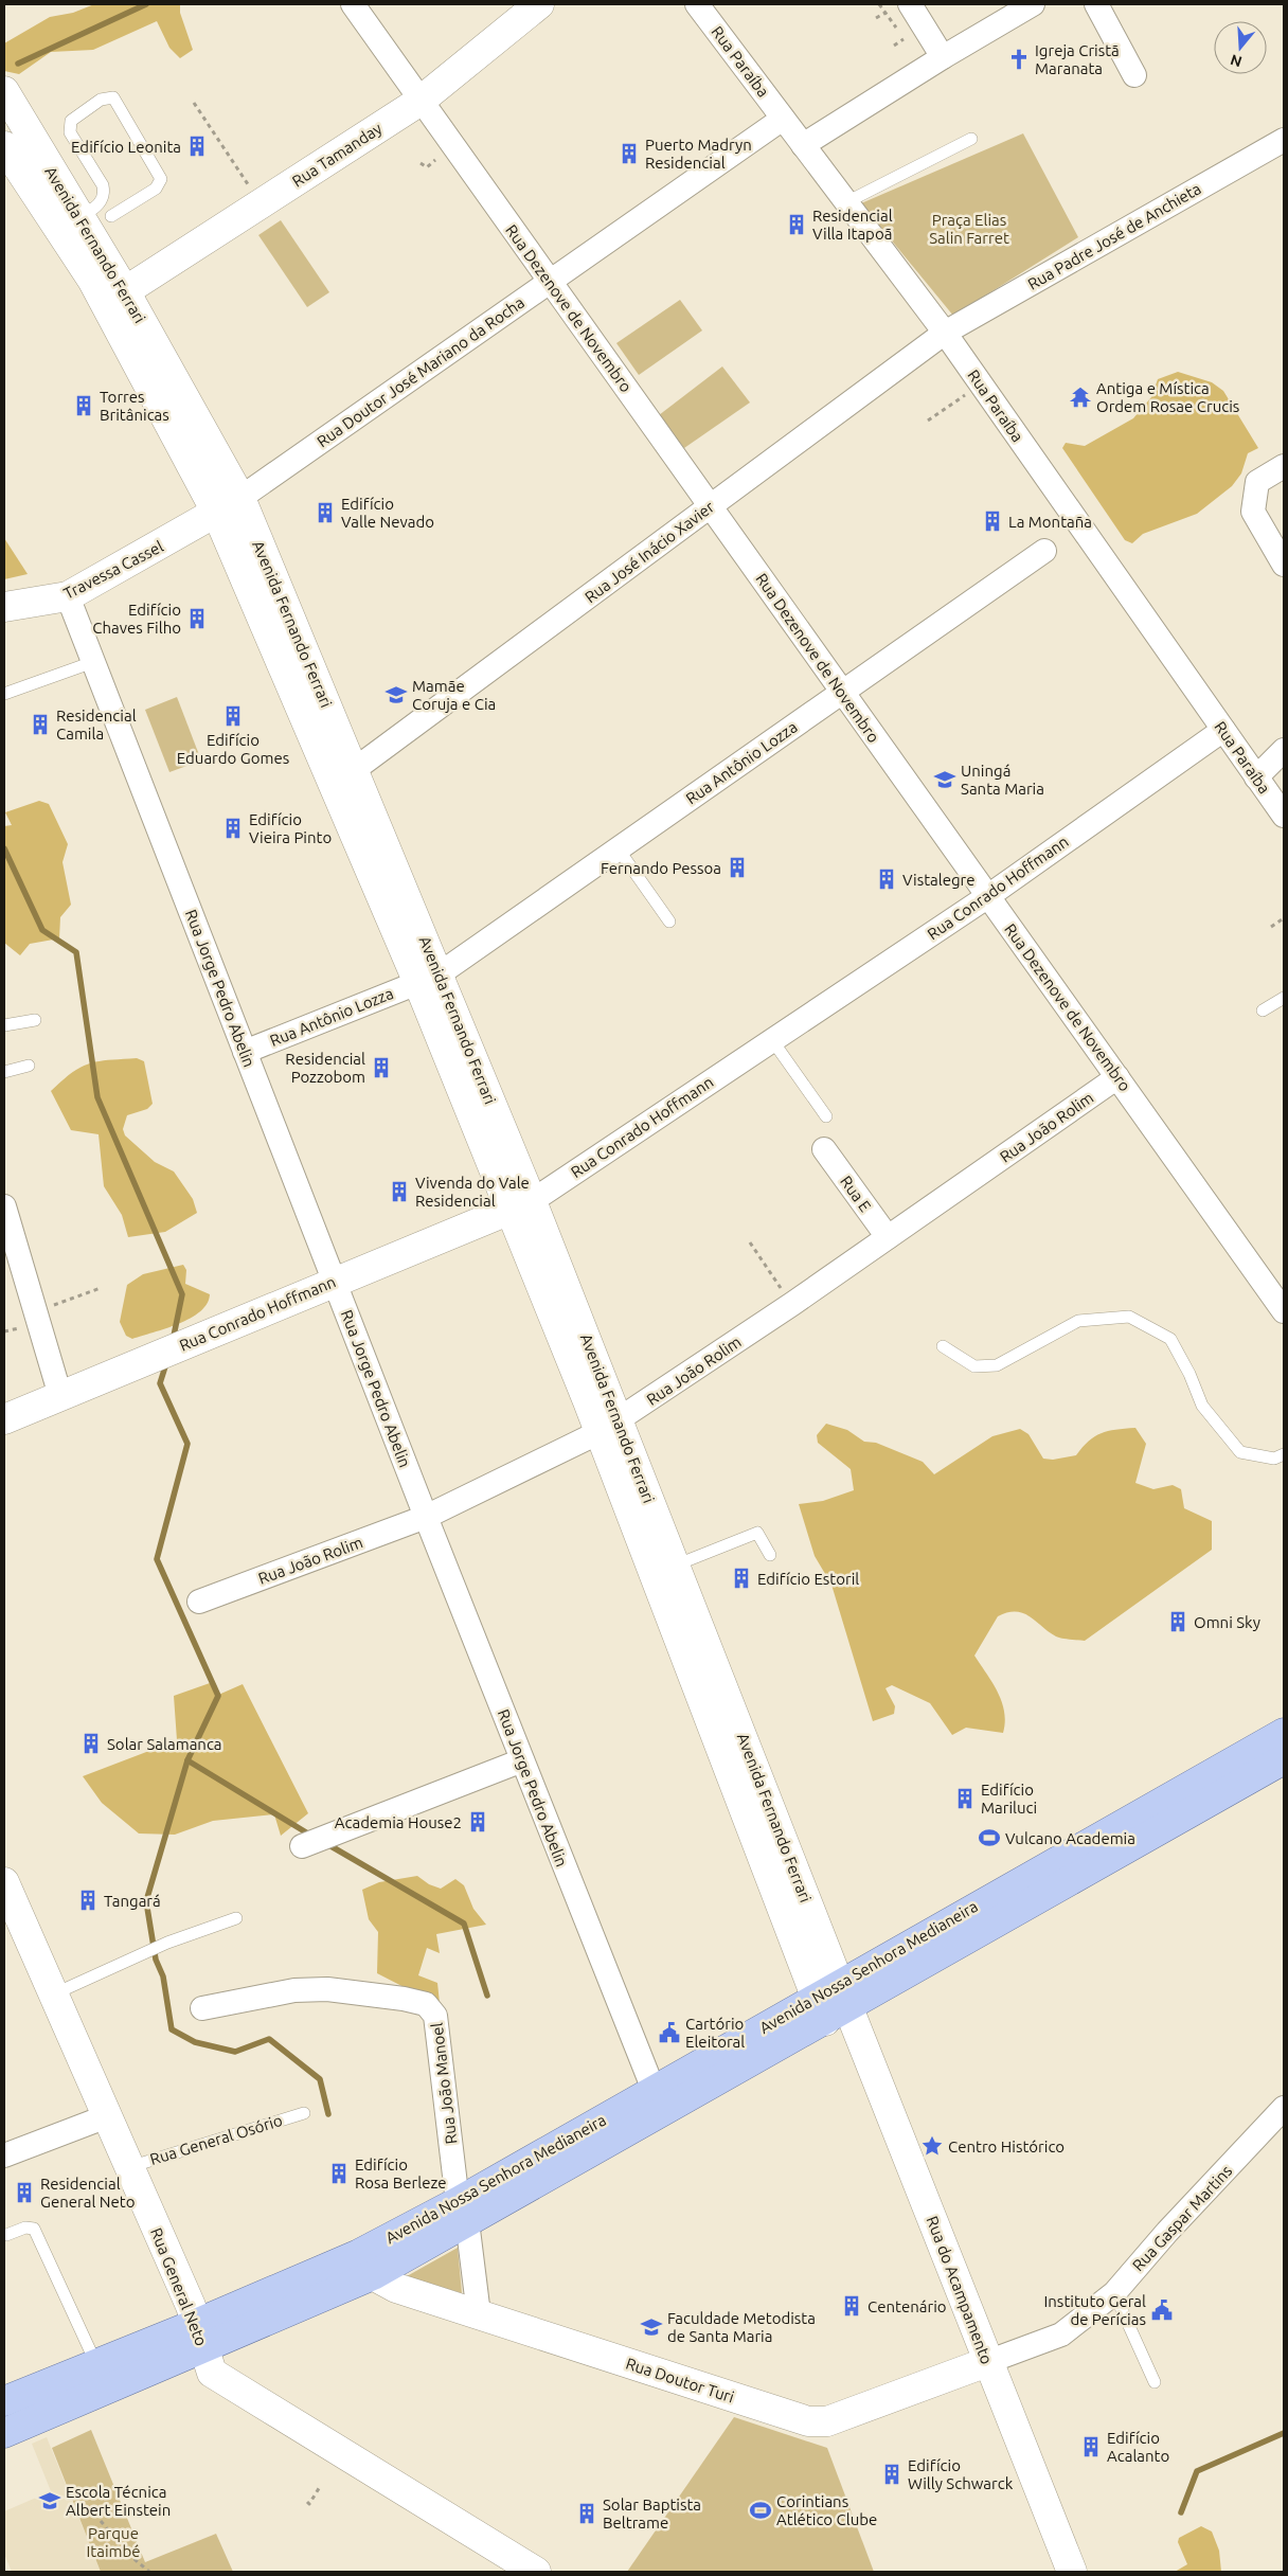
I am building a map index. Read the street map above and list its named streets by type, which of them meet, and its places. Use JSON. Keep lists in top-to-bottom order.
{
  "streets": {
    "main road": [
      "Rua Tamanday",
      "Avenida Fernando Ferrari",
      "Travessa Cassel",
      "Rua Conrado Hoffmann",
      "Avenida Nossa Senhora Medianeira",
      "Rua General Neto",
      "Rua do Acampamento",
      "Rua Doutor Turi"
    ],
    "street": [
      "Rua Paraíba",
      "Rua Padre José de Anchieta",
      "Rua Dezenove de Novembro",
      "Rua Doutor José Mariano da Rocha",
      "Rua José Inácio Xavier",
      "Rua Antônio Lozza",
      "Rua Jorge Pedro Abelin",
      "Rua João Rolim",
      "Rua E",
      "Rua João Manoel",
      "Rua Gaspar Martins"
    ],
    "lane": ["Rua General Osório"]
  },
  "crossings": [
    ["Rua Paraíba", "Rua Padre José de Anchieta"],
    ["Rua Paraíba", "Rua Doutor José Mariano da Rocha"],
    ["Rua Paraíba", "Rua José Inácio Xavier"],
    ["Rua Paraíba", "Rua Conrado Hoffmann"],
    ["Rua Tamanday", "Avenida Fernando Ferrari"],
    ["Rua Tamanday", "Rua Dezenove de Novembro"],
    ["Rua Padre José de Anchieta", "Rua José Inácio Xavier"],
    ["Avenida Fernando Ferrari", "Rua Doutor José Mariano da Rocha"],
    ["Avenida Fernando Ferrari", "Rua José Inácio Xavier"],
    ["Avenida Fernando Ferrari", "Travessa Cassel"],
    ["Avenida Fernando Ferrari", "Rua Antônio Lozza"],
    ["Avenida Fernando Ferrari", "Rua Conrado Hoffmann"],
    ["Avenida Fernando Ferrari", "Rua João Rolim"],
    ["Avenida Fernando Ferrari", "Avenida Nossa Senhora Medianeira"],
    ["Avenida Fernando Ferrari", "Rua do Acampamento"],
    ["Rua Dezenove de Novembro", "Rua Doutor José Mariano da Rocha"],
    ["Rua Dezenove de Novembro", "Rua José Inácio Xavier"],
    ["Rua Dezenove de Novembro", "Rua Antônio Lozza"],
    ["Rua Dezenove de Novembro", "Rua Conrado Hoffmann"],
    ["Rua Dezenove de Novembro", "Rua João Rolim"],
    ["Rua Doutor José Mariano da Rocha", "Travessa Cassel"],
    ["Travessa Cassel", "Rua Jorge Pedro Abelin"],
    ["Rua Antônio Lozza", "Rua Jorge Pedro Abelin"],
    ["Rua Conrado Hoffmann", "Rua Jorge Pedro Abelin"],
    ["Rua Jorge Pedro Abelin", "Rua João Rolim"],
    ["Rua Jorge Pedro Abelin", "Avenida Nossa Senhora Medianeira"],
    ["Rua João Rolim", "Rua E"],
    ["Avenida Nossa Senhora Medianeira", "Rua João Manoel"],
    ["Avenida Nossa Senhora Medianeira", "Rua General Neto"],
    ["Avenida Nossa Senhora Medianeira", "Rua do Acampamento"],
    ["Avenida Nossa Senhora Medianeira", "Rua Doutor Turi"],
    ["Rua João Manoel", "Rua Doutor Turi"],
    ["Rua General Osório", "Rua General Neto"],
    ["Rua Gaspar Martins", "Rua do Acampamento"],
    ["Rua Gaspar Martins", "Rua Doutor Turi"],
    ["Rua do Acampamento", "Rua Doutor Turi"]
  ],
  "parks": ["Praça Elias Salin Farret", "Parque Itaimbé"],
  "places": {
    "church": ["Igreja Cristã Maranata"],
    "building": [
      "Edifício Leonita",
      "Puerto Madryn Residencial",
      "Residencial Villa Itapoã",
      "Torres Britânicas",
      "Edifício Valle Nevado",
      "La Montaña",
      "Edifício Chaves Filho",
      "Edifício Eduardo Gomes",
      "Residencial Camila",
      "Edifício Vieira Pinto",
      "Fernando Pessoa",
      "Vistalegre",
      "Residencial Pozzobom",
      "Vivenda do Vale Residencial",
      "Edifício Estoril",
      "Omni Sky",
      "Solar Salamanca",
      "Edifício Mariluci",
      "Academia House2",
      "Tangará",
      "Edifício Rosa Berleze",
      "Residencial General Neto",
      "Centenário",
      "Edifício Acalanto",
      "Edifício Willy Schwarck",
      "Solar Baptista Beltrame"
    ],
    "temple": ["Antiga e Mística Ordem Rosae Crucis"],
    "school or university": [
      "Mamãe Coruja e Cia",
      "Uningá Santa Maria",
      "Faculdade Metodista de Santa Maria",
      "Escola Técnica Albert Einstein"
    ],
    "sports": ["Vulcano Academia", "Corintians Atlético Clube"],
    "public building": ["Cartório Eleitoral", "Instituto Geral de Perícias"],
    "place": ["Centro Histórico"]
  },
  "north": "bottom"
}
